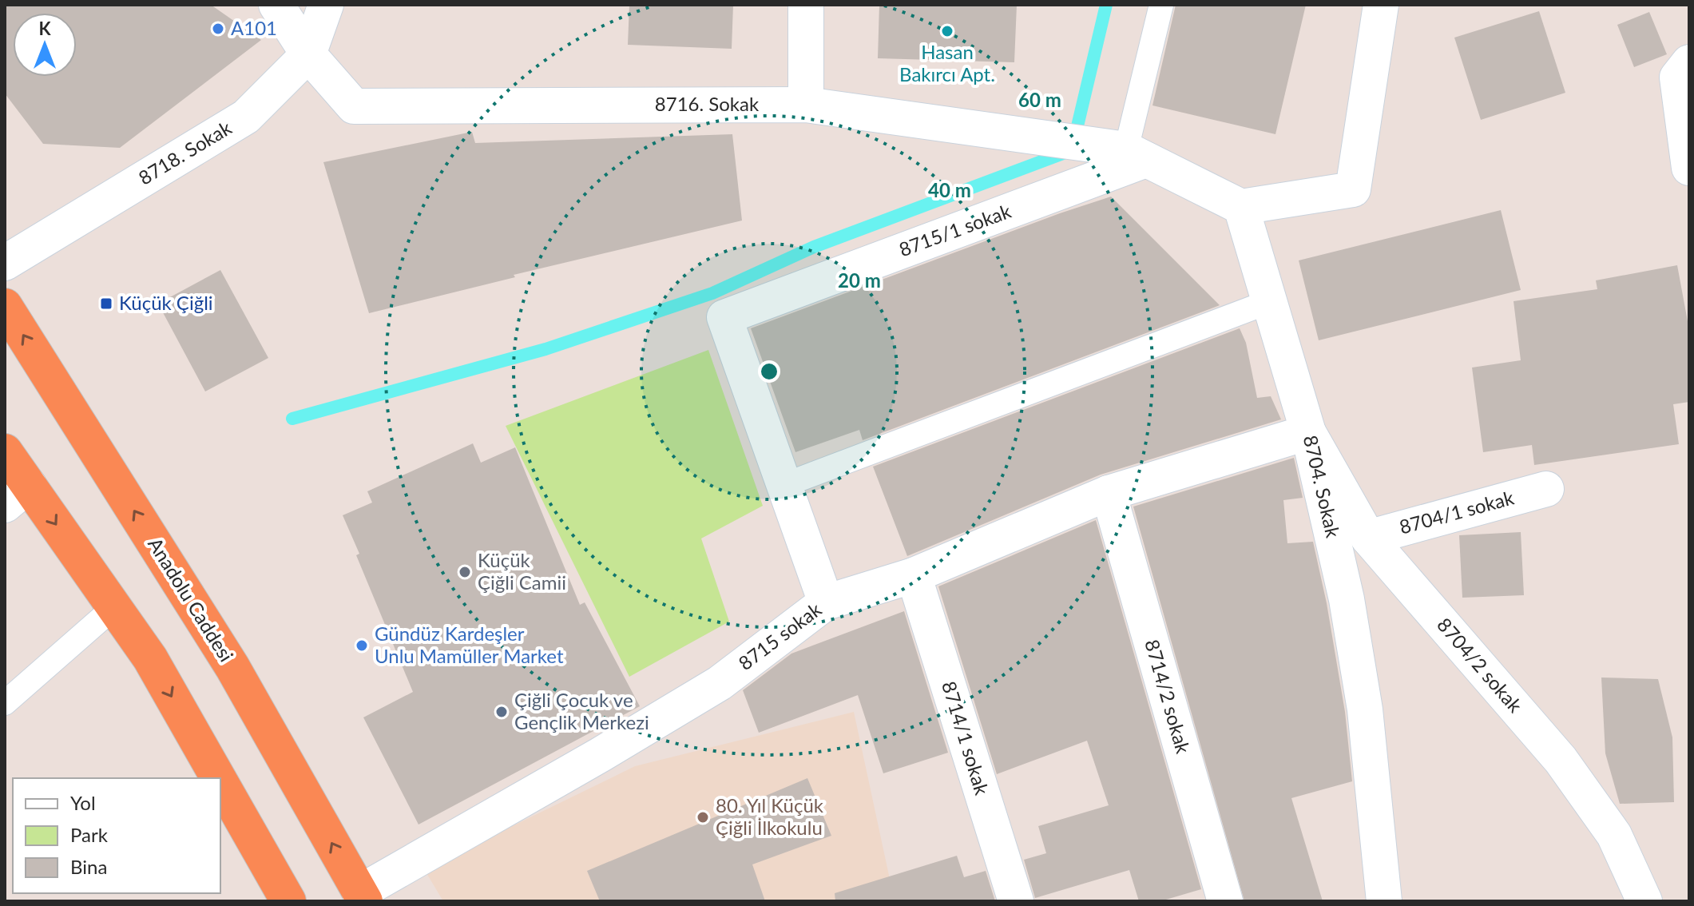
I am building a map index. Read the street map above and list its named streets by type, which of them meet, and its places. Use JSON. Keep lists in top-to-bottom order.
{
  "streets": {
    "highway": ["Anadolu Caddesi"],
    "street": [
      "8716. Sokak",
      "8718. Sokak",
      "8715/1 sokak",
      "8704. Sokak",
      "8704/1 sokak",
      "8715 sokak",
      "8704/2 sokak",
      "8714/2 sokak",
      "8714/1 sokak"
    ]
  },
  "crossings": [
    ["8716. Sokak", "8718. Sokak"],
    ["8716. Sokak", "8715/1 sokak"],
    ["8715/1 sokak", "8715 sokak"],
    ["8704. Sokak", "8715 sokak"],
    ["8704. Sokak", "8704/2 sokak"],
    ["8704/1 sokak", "8704/2 sokak"],
    ["Anadolu Caddesi", "8715 sokak"],
    ["8715 sokak", "8704/2 sokak"],
    ["8715 sokak", "8714/2 sokak"],
    ["8715 sokak", "8714/1 sokak"]
  ],
  "places": {
    "other": [
      "A101",
      "Hasan Bakırcı Apt.",
      "Küçük Çiğli Camii",
      "Gündüz Kardeşler Unlu Mamüller Market",
      "Çiğli Çocuk ve Gençlik Merkezi",
      "80. Yıl Küçük Çiğli İlkokulu"
    ],
    "transit": ["Küçük Çiğli"]
  },
  "legend": ["Yol", "Park", "Bina"],
  "north": "top",
  "rings": ["60 m", "40 m", "20 m"]
}
